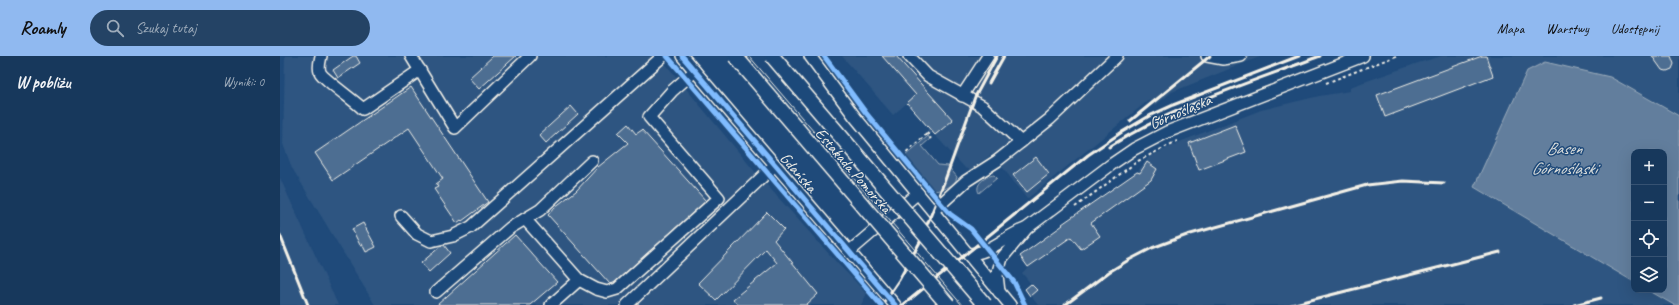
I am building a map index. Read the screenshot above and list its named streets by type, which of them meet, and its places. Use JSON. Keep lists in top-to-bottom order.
{
  "streets": {
    "main road": ["Estakada Pomorska"],
    "street": ["Górnośląska", "Gdańska"]
  },
  "water": ["Basen Górnośląski"],
  "page": {
    "header": "Roamly",
    "search": "Szukaj tutaj",
    "nav": ["Mapa", "Warstwy", "Udostępnij"],
    "heading": ["W pobliżu", "Wyniki: 0"],
    "map_buttons": ["+", "−"]
  }
}
